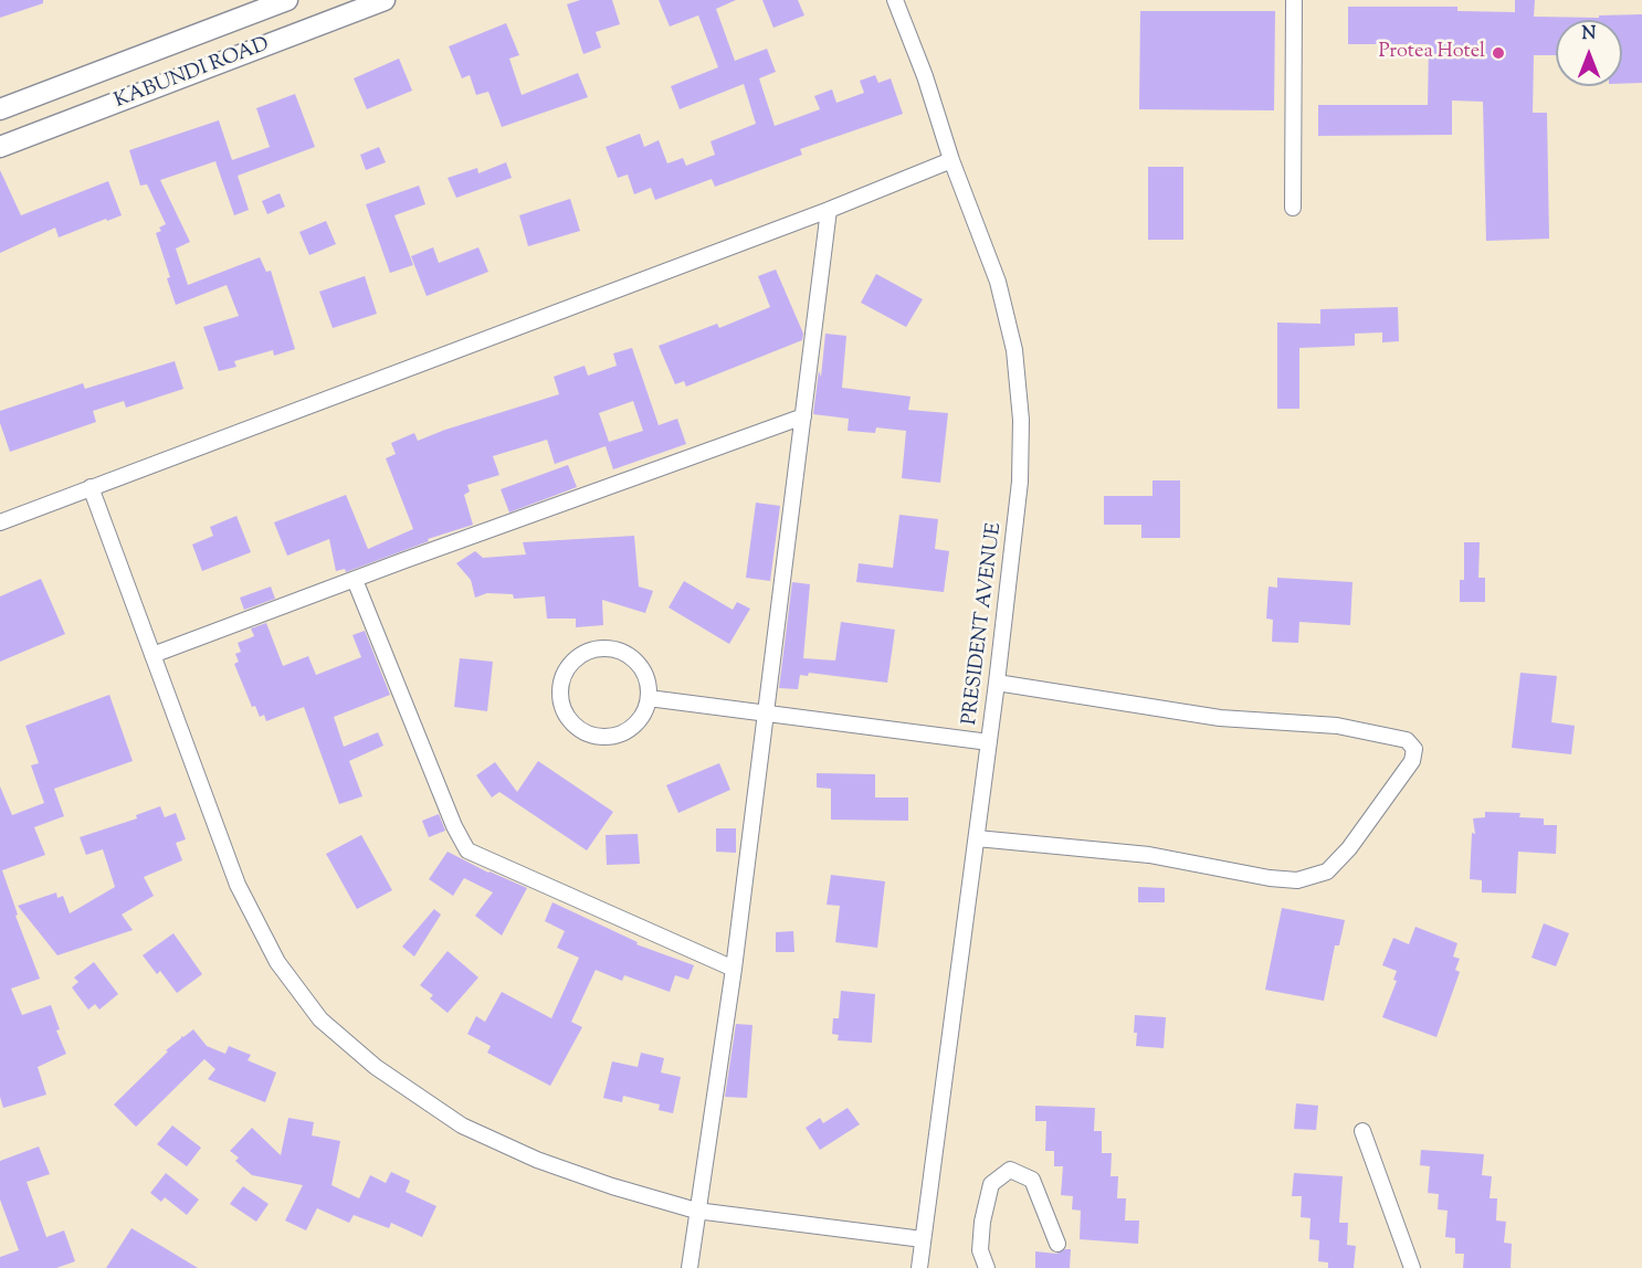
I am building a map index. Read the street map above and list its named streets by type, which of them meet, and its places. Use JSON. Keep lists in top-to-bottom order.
{
  "streets": {
    "street": ["KABUNDI ROAD", "PRESIDENT AVENUE"]
  },
  "places": ["Protea Hotel"],
  "north": "top"
}
